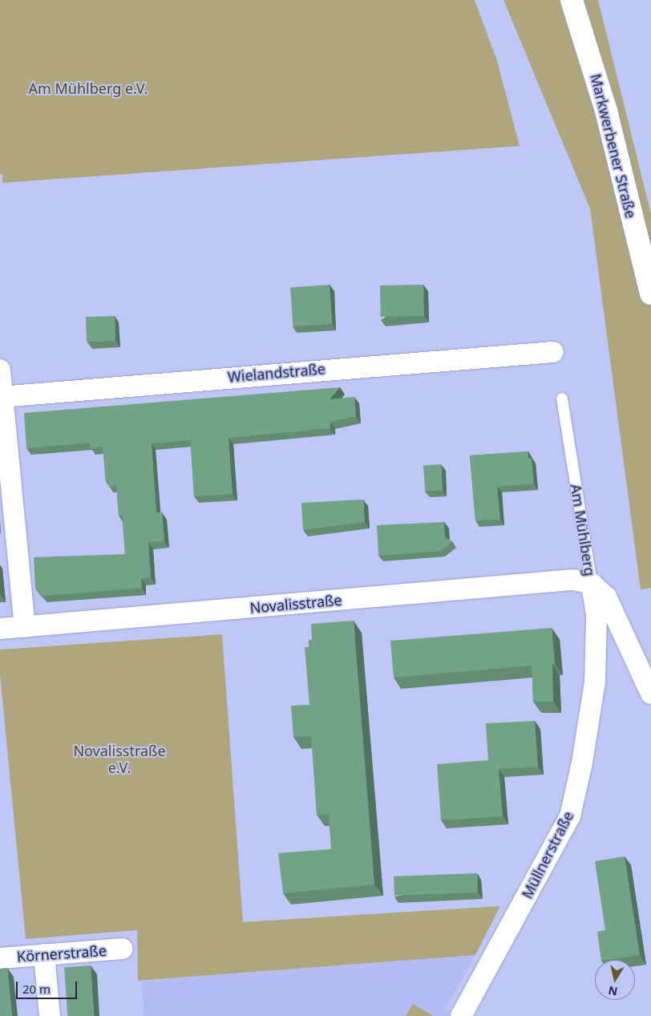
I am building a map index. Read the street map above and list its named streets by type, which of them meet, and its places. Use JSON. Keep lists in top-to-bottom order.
{
  "streets": {
    "main road": ["Markwerbener Straße"],
    "street": [
      "Wielandstraße",
      "Am Mühlberg",
      "Novalisstraße",
      "Müllnerstraße",
      "Körnerstraße"
    ]
  },
  "crossings": [
    ["Am Mühlberg", "Novalisstraße"],
    ["Am Mühlberg", "Müllnerstraße"],
    ["Novalisstraße", "Müllnerstraße"]
  ],
  "parks": ["Am Mühlberg e.V.", "Novalisstraße e.V."],
  "scale_bar": "20 m",
  "north": "bottom"
}
